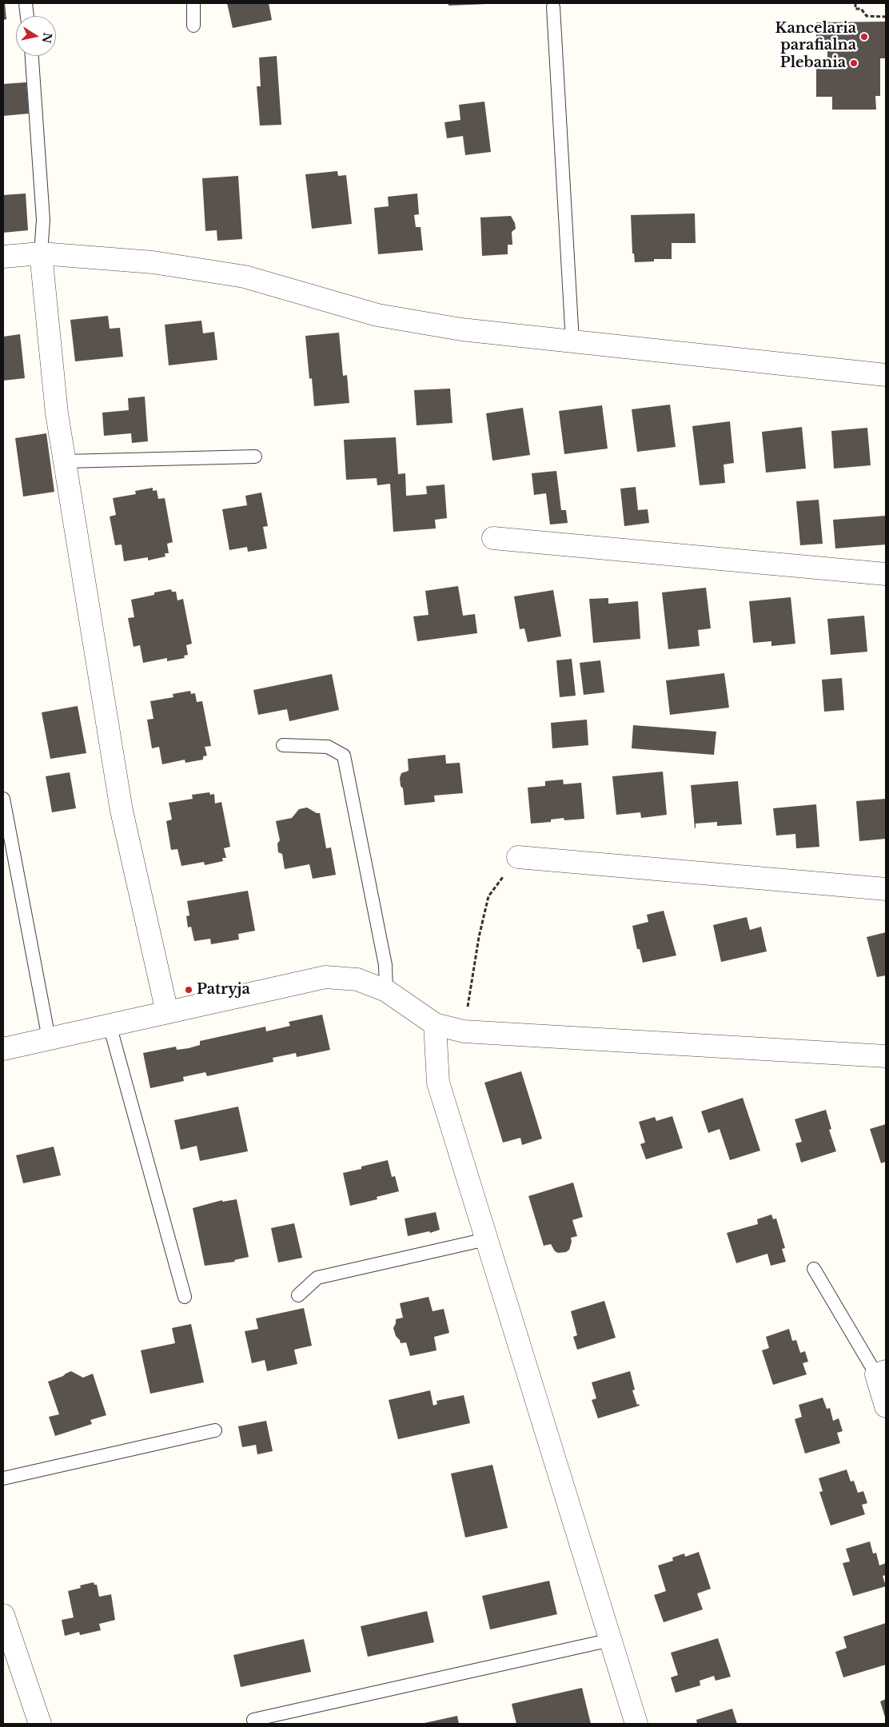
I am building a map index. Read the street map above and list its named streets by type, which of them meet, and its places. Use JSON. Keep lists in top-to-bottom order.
{
  "places": ["Kancelaria parafialna", "Plebania", "Patryja"],
  "north": "right"
}
